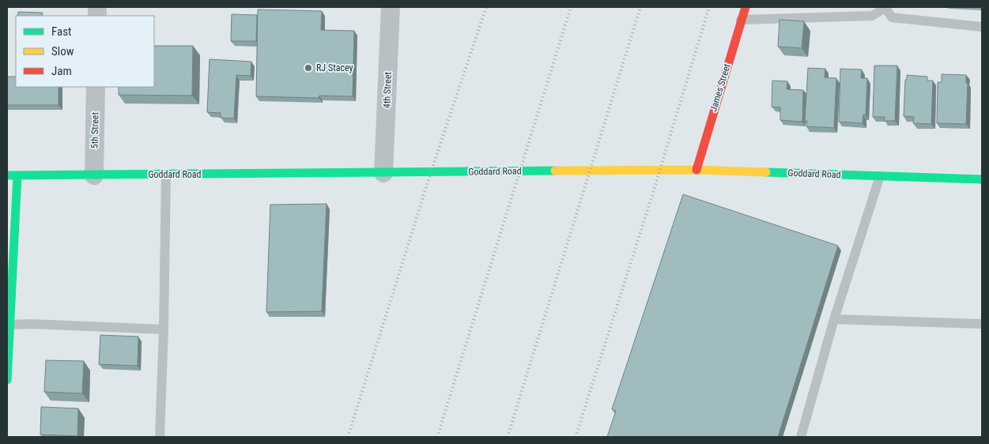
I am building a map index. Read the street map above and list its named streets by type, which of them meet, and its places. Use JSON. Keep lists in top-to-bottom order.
{
  "streets": {
    "street": [
      "James Street",
      "4th Street",
      "5th Street",
      "Goddard Road"
    ]
  },
  "crossings": [
    ["James Street", "Goddard Road"],
    ["4th Street", "Goddard Road"],
    ["5th Street", "Goddard Road"]
  ],
  "places": ["RJ Stacey"],
  "legend": ["Fast", "Slow", "Jam"]
}
